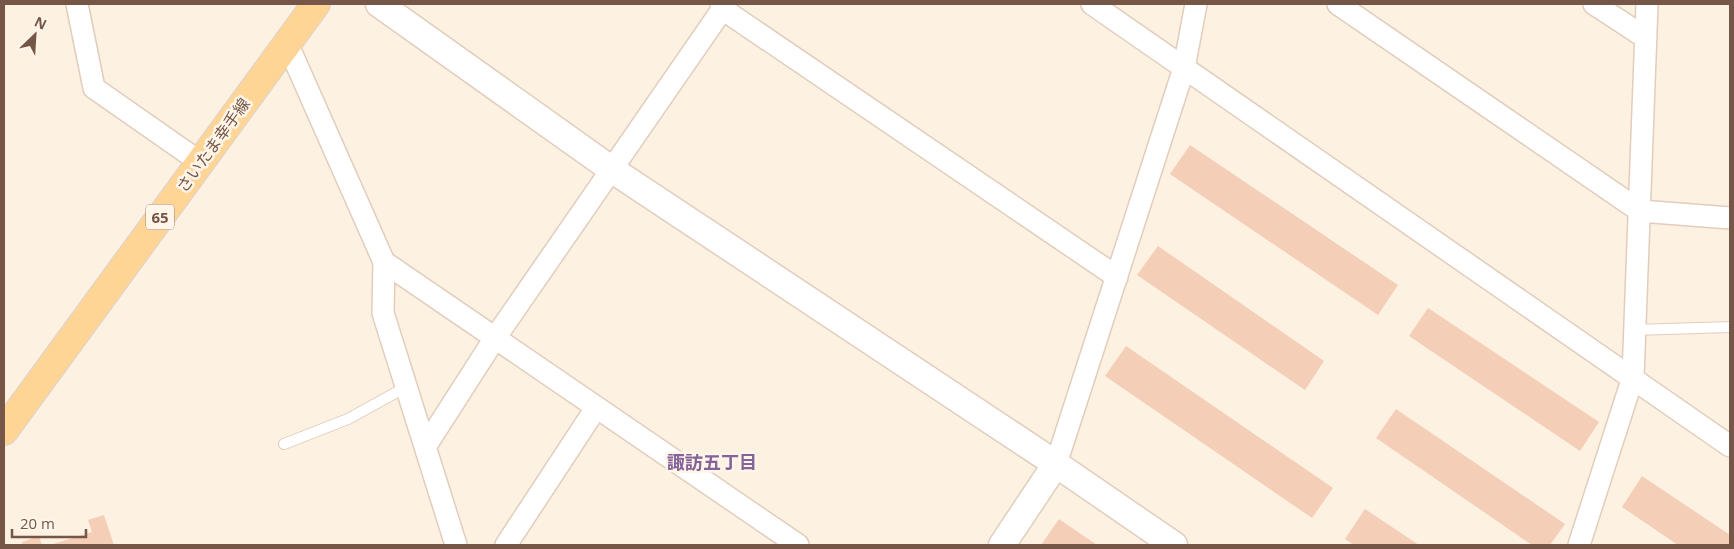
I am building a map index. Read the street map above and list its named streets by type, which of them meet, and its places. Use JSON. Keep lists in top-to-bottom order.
{
  "streets": {
    "main road": ["さいたま幸手線", "65"]
  },
  "districts": ["諏訪五丁目"],
  "scale_bar": "20 m",
  "north": "top right"
}
